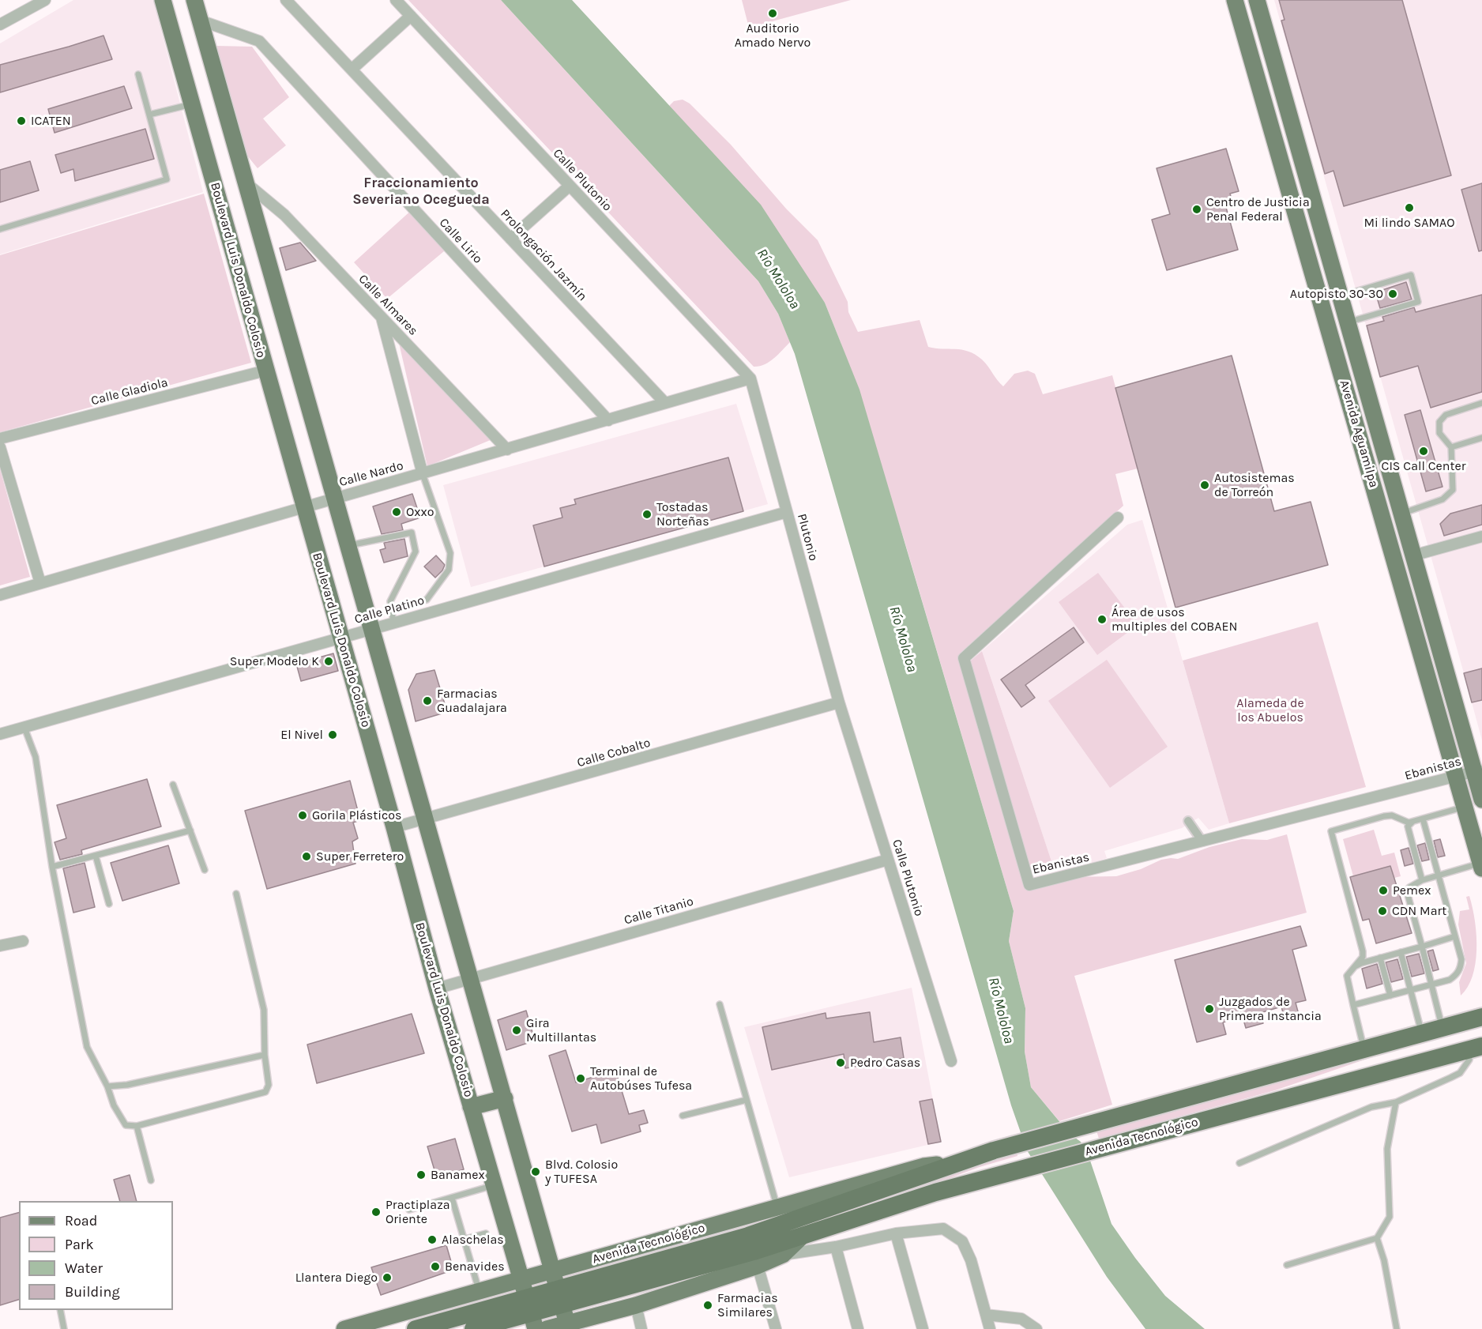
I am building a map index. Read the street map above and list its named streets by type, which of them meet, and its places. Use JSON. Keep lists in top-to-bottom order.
{
  "streets": {
    "highway": ["Avenida Tecnológico"],
    "main road": ["Boulevard Luis Donaldo Colosio", "Avenida Aguamilpa"],
    "street": [
      "Calle Plutonio",
      "Calle Lirio",
      "Prolongación Jazmín",
      "Calle Almares",
      "Calle Gladiola",
      "Calle Nardo",
      "Plutonio",
      "Calle Platino",
      "Calle Cobalto",
      "Ebanistas",
      "Calle Titanio"
    ]
  },
  "crossings": [
    ["Calle Plutonio", "Calle Nardo"],
    ["Calle Plutonio", "Plutonio"],
    ["Calle Plutonio", "Calle Cobalto"],
    ["Calle Plutonio", "Calle Titanio"],
    ["Calle Lirio", "Calle Nardo"],
    ["Prolongación Jazmín", "Calle Nardo"],
    ["Boulevard Luis Donaldo Colosio", "Calle Gladiola"],
    ["Boulevard Luis Donaldo Colosio", "Calle Nardo"],
    ["Boulevard Luis Donaldo Colosio", "Calle Platino"],
    ["Boulevard Luis Donaldo Colosio", "Calle Cobalto"],
    ["Boulevard Luis Donaldo Colosio", "Calle Titanio"],
    ["Boulevard Luis Donaldo Colosio", "Avenida Tecnológico"],
    ["Calle Almares", "Calle Nardo"],
    ["Avenida Aguamilpa", "Ebanistas"],
    ["Calle Nardo", "Plutonio"],
    ["Plutonio", "Calle Platino"],
    ["Plutonio", "Calle Cobalto"]
  ],
  "districts": ["Fraccionamiento Severiano Ocegueda"],
  "water": ["Río Mololoa"],
  "parks": ["Alameda de los Abuelos"],
  "places": [
    "Auditorio Amado Nervo",
    "ICATEN",
    "Mi lindo SAMAO",
    "Centro de Justicia Penal Federal",
    "Autopisto 30-30",
    "CIS Call Center",
    "Autosistemas de Torreón",
    "Oxxo",
    "Tostadas Norteñas",
    "Área de usos multiples del COBAEN",
    "Super Modelo K",
    "Farmacias Guadalajara",
    "El Nivel",
    "Gorila Plásticos",
    "Super Ferretero",
    "Pemex",
    "CDN Mart",
    "Juzgados de Primera Instancia",
    "Gira Multillantas",
    "Pedro Casas",
    "Terminal de Autobúses Tufesa",
    "Blvd. Colosio y TUFESA",
    "Banamex",
    "Practiplaza Oriente",
    "Alaschelas",
    "Benavides",
    "Llantera Diego",
    "Farmacias Similares"
  ],
  "legend": [
    "Road",
    "Park",
    "Water",
    "Building"
  ]
}
